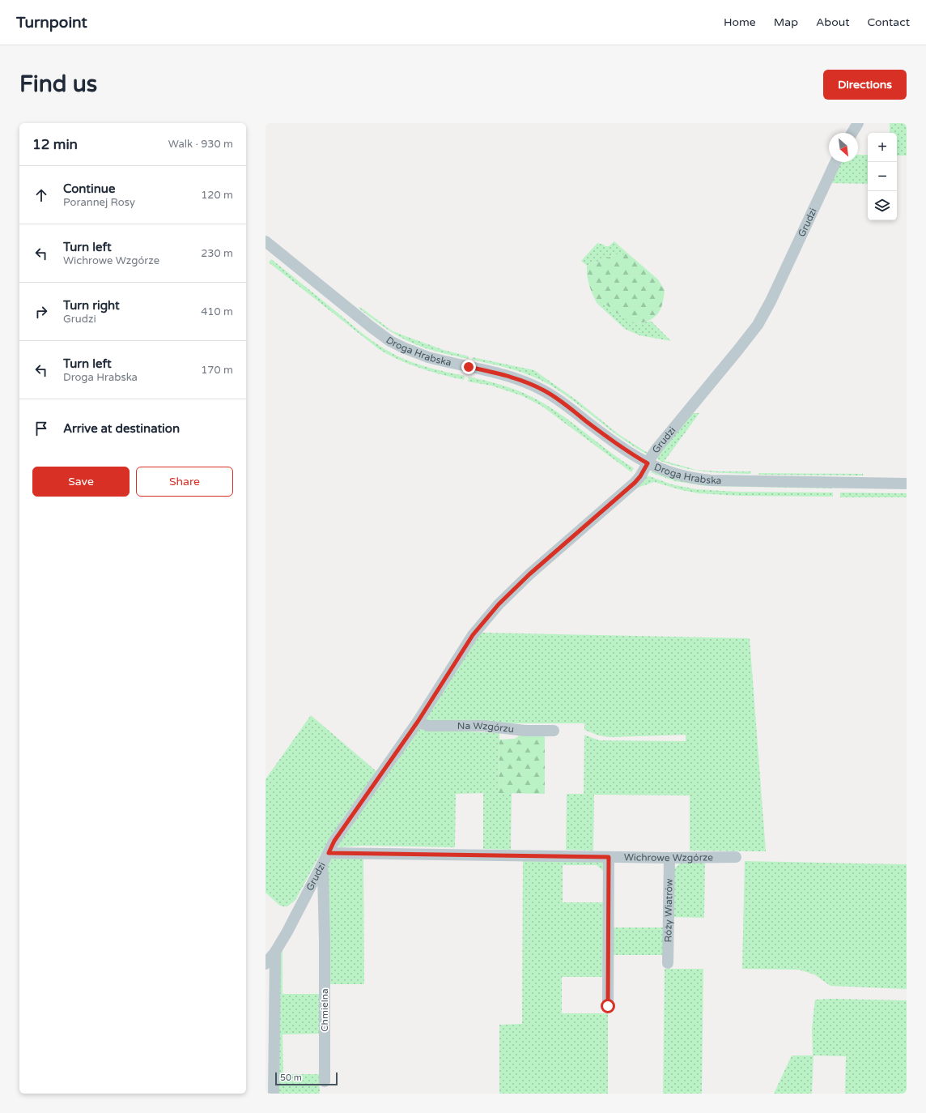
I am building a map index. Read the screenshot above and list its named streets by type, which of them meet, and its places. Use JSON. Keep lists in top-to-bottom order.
{
  "streets": {
    "street": [
      "Grudzi",
      "Droga Hrabska",
      "Na Wzgórzu",
      "Wichrowe Wzgórze",
      "Róży Wiatrów",
      "Chmielna"
    ]
  },
  "crossings": [
    ["Grudzi", "Droga Hrabska"],
    ["Grudzi", "Na Wzgórzu"],
    ["Grudzi", "Wichrowe Wzgórze"],
    ["Grudzi", "Chmielna"],
    ["Wichrowe Wzgórze", "Róży Wiatrów"]
  ],
  "scale_bar": "50 m",
  "north": "bottom right",
  "page": {
    "header": "Turnpoint",
    "nav": [
      "Home",
      "Map",
      "About",
      "Contact"
    ],
    "buttons": [
      "Directions",
      ["Save", "Share"]
    ],
    "title": "Find us",
    "heading": ["12 min", "Walk · 930 m"],
    "map_buttons": ["+", "−"],
    "list": [
      ["Continue", "Porannej Rosy", "120 m"],
      ["Turn left", "Wichrowe Wzgórze", "230 m"],
      ["Turn right", "Grudzi", "410 m"],
      ["Turn left", "Droga Hrabska", "170 m"],
      "Arrive at destination"
    ],
    "scale": "50 m"
  }
}
